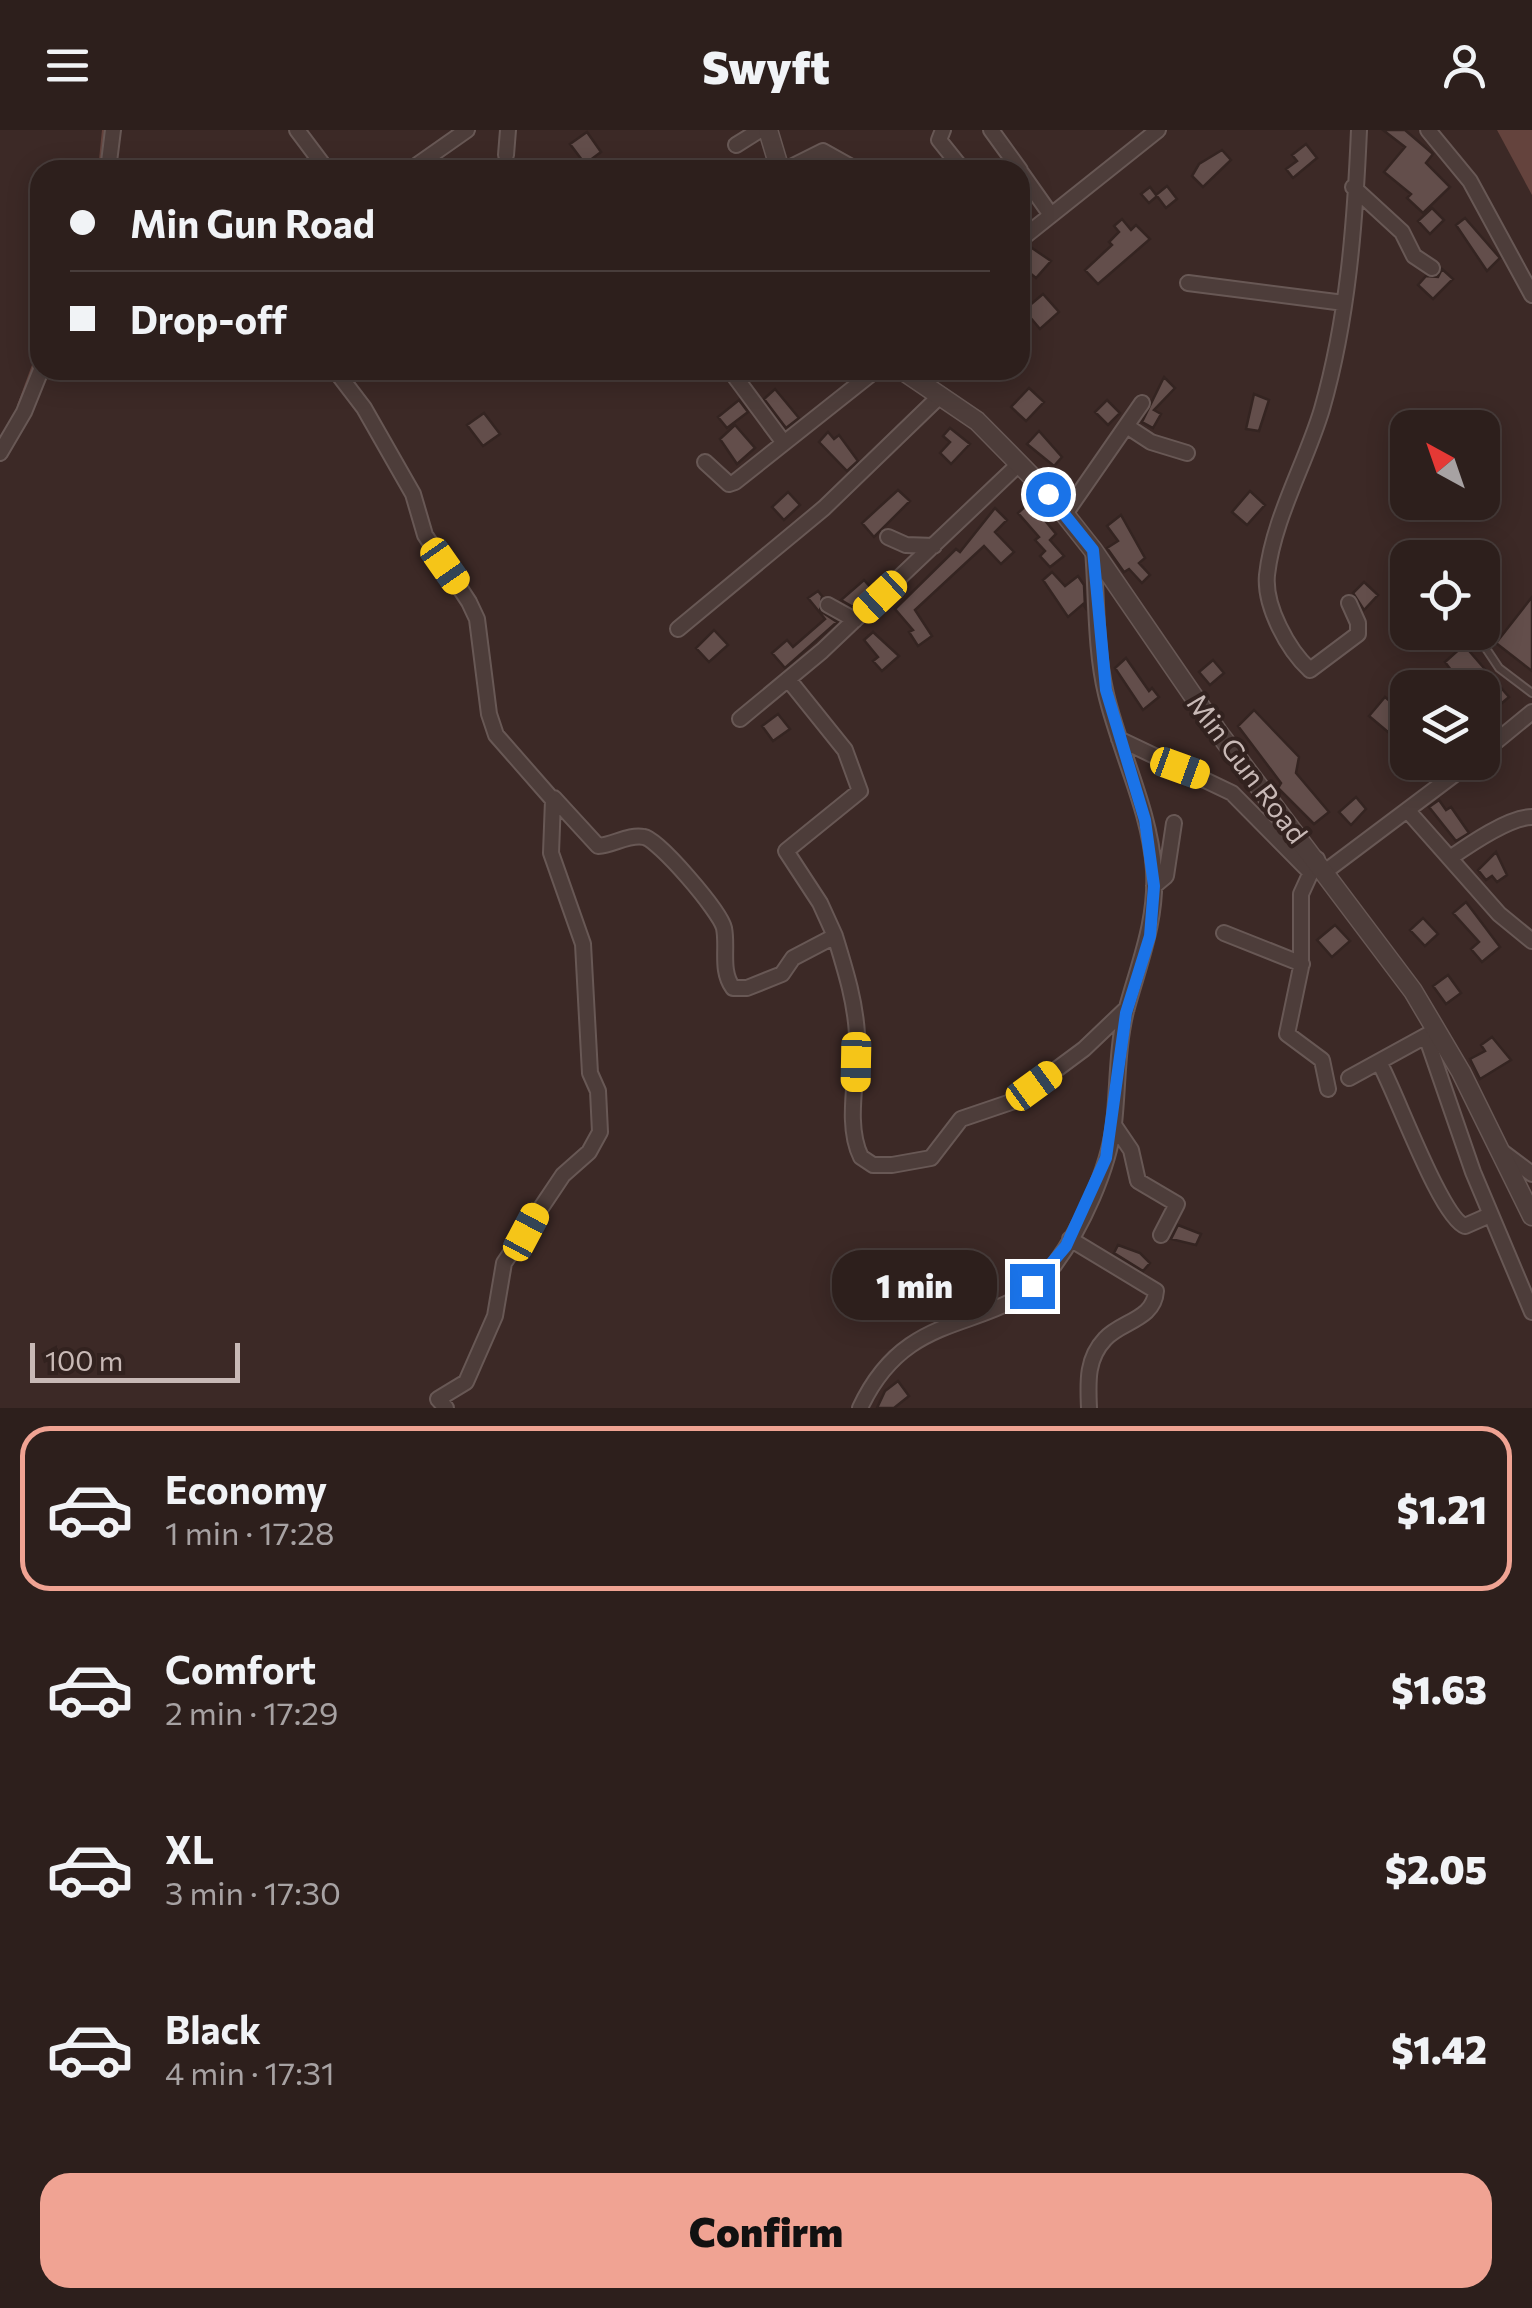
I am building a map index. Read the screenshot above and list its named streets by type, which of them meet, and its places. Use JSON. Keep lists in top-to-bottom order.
{
  "streets": {
    "street": ["Min Gun Road"]
  },
  "scale_bar": "100 m",
  "north": "top left",
  "page": {
    "header": "Swyft",
    "banner": ["Min Gun Road", "Drop-off"],
    "bubble": "1 min",
    "scale": "100 m",
    "list": [
      {
        "name": "Economy",
        "note": "1 min · 17:28",
        "value": "$1.21"
      },
      {
        "name": "Comfort",
        "note": "2 min · 17:29",
        "value": "$1.63"
      },
      {
        "name": "XL",
        "note": "3 min · 17:30",
        "value": "$2.05"
      },
      {
        "name": "Black",
        "note": "4 min · 17:31",
        "value": "$1.42"
      }
    ],
    "buttons": "Confirm"
  }
}
